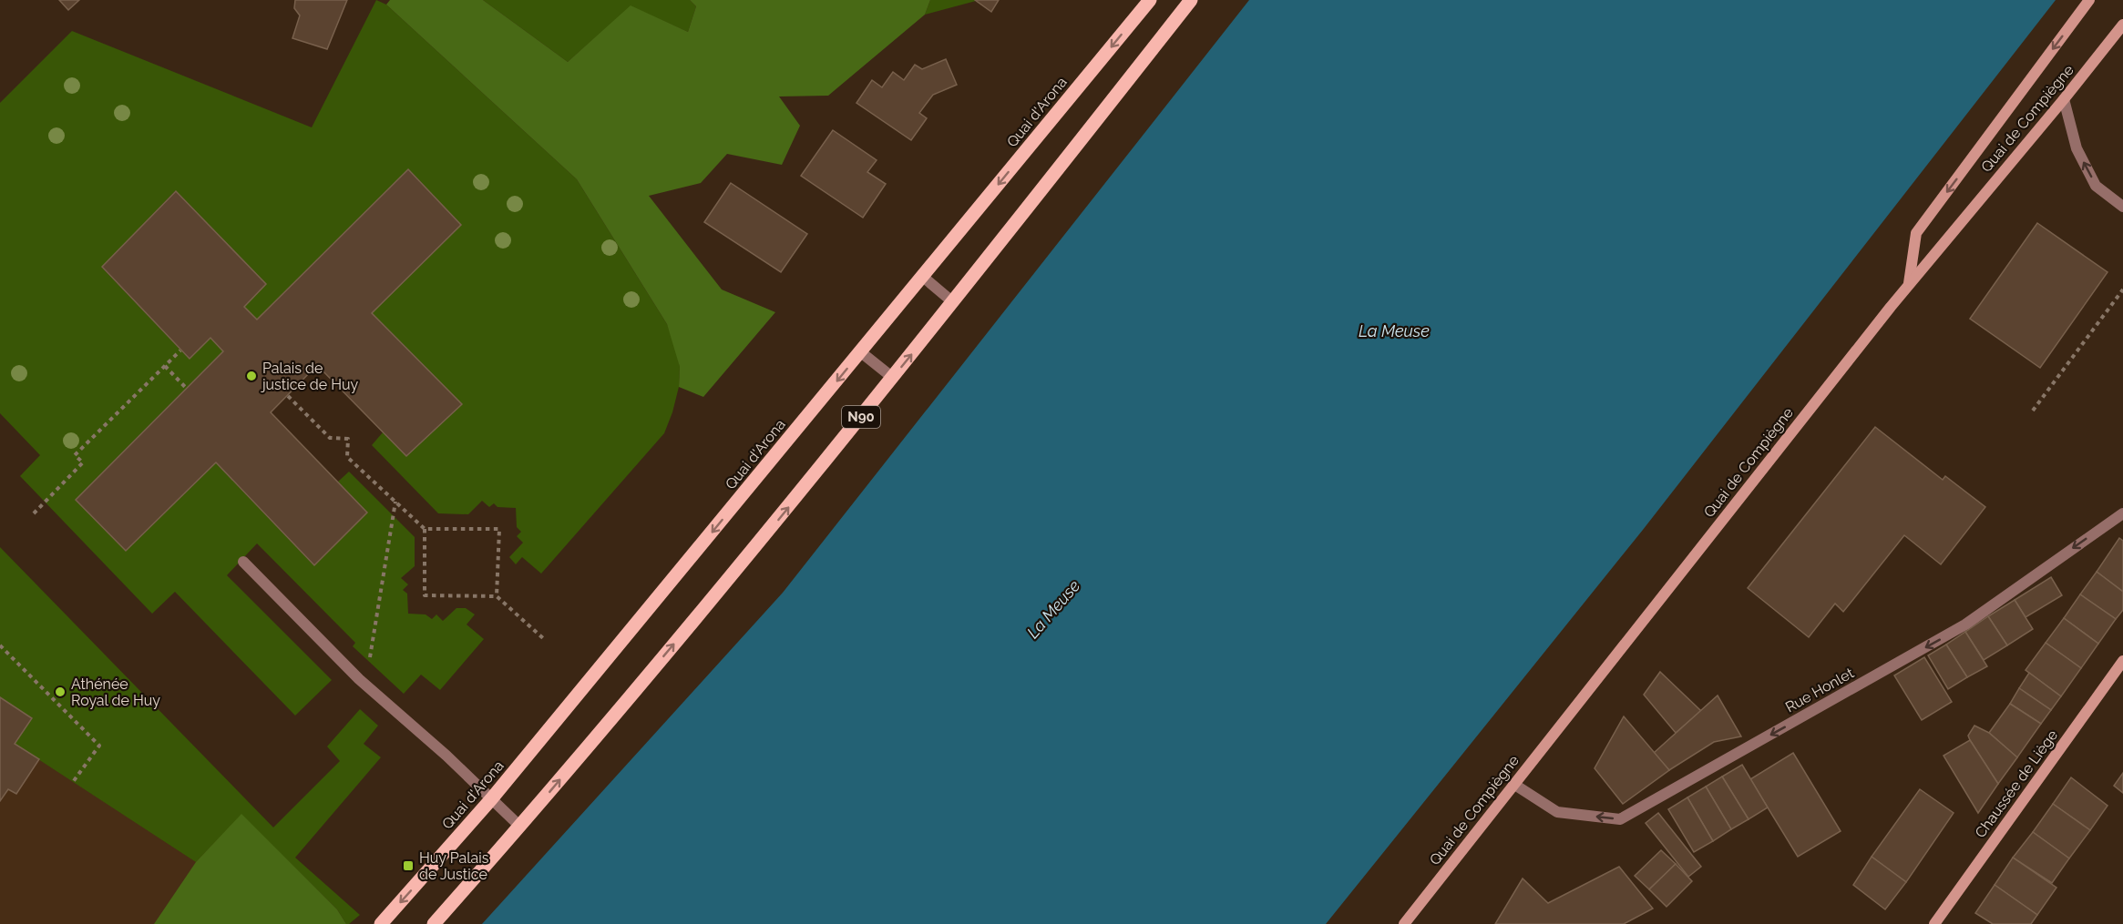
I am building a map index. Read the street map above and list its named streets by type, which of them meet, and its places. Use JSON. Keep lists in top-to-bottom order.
{
  "streets": {
    "main road": [
      "Quai d'Arona",
      "Quai de Compiègne",
      "N90",
      "Chaussée de Liège"
    ],
    "street": ["Rue Honlet"]
  },
  "crossings": [
    ["Quai de Compiègne", "Rue Honlet"]
  ],
  "one_way": ["Rue Honlet"],
  "water": ["La Meuse"],
  "places": {
    "other": ["Palais de justice de Huy", "Athénée Royal de Huy"],
    "transit": ["Huy Palais de Justice"]
  }
}
